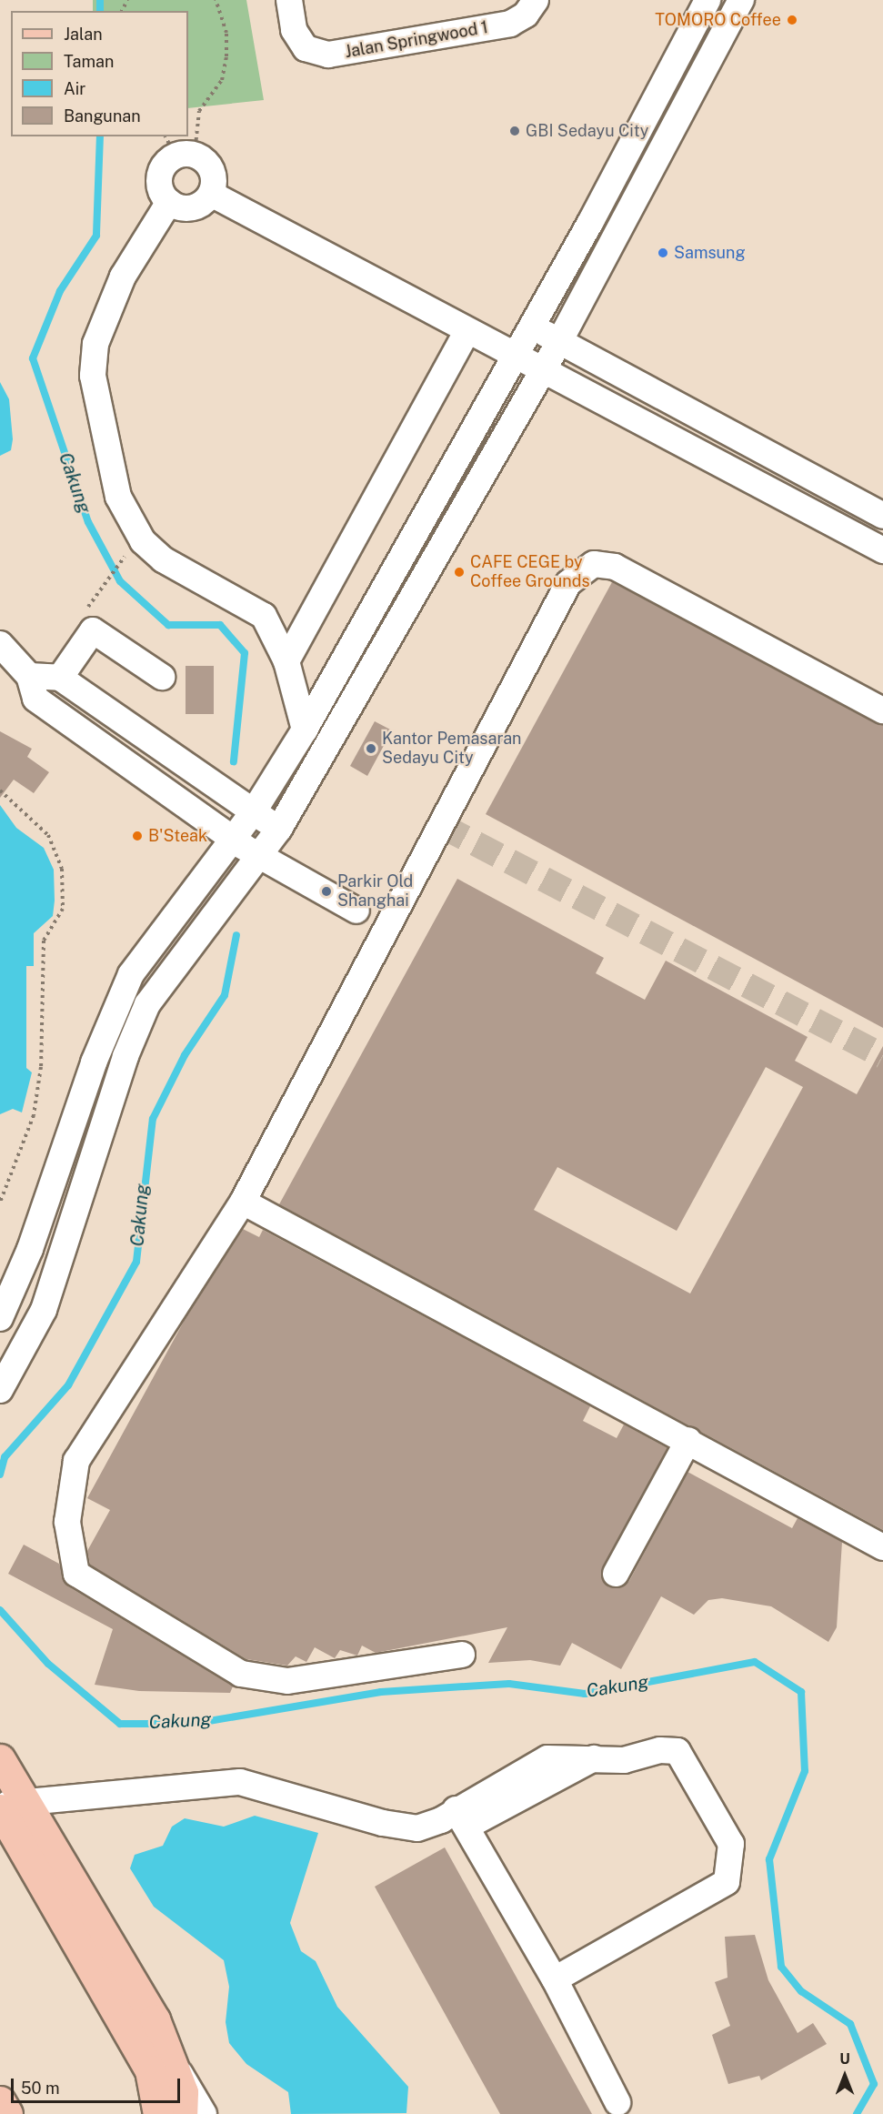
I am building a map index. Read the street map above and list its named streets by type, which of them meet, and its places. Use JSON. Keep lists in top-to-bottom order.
{
  "streets": {
    "street": ["Jalan Springwood 1"]
  },
  "water": ["Cakung"],
  "places": [
    "TOMORO Coffee",
    "GBI Sedayu City",
    "Samsung",
    "CAFE CEGE by Coffee Grounds",
    "Kantor Pemasaran Sedayu City",
    "B'Steak",
    "Parkir Old Shanghai"
  ],
  "legend": [
    "Jalan",
    "Taman",
    "Air",
    "Bangunan"
  ],
  "scale_bar": "50 m",
  "north": "top"
}
